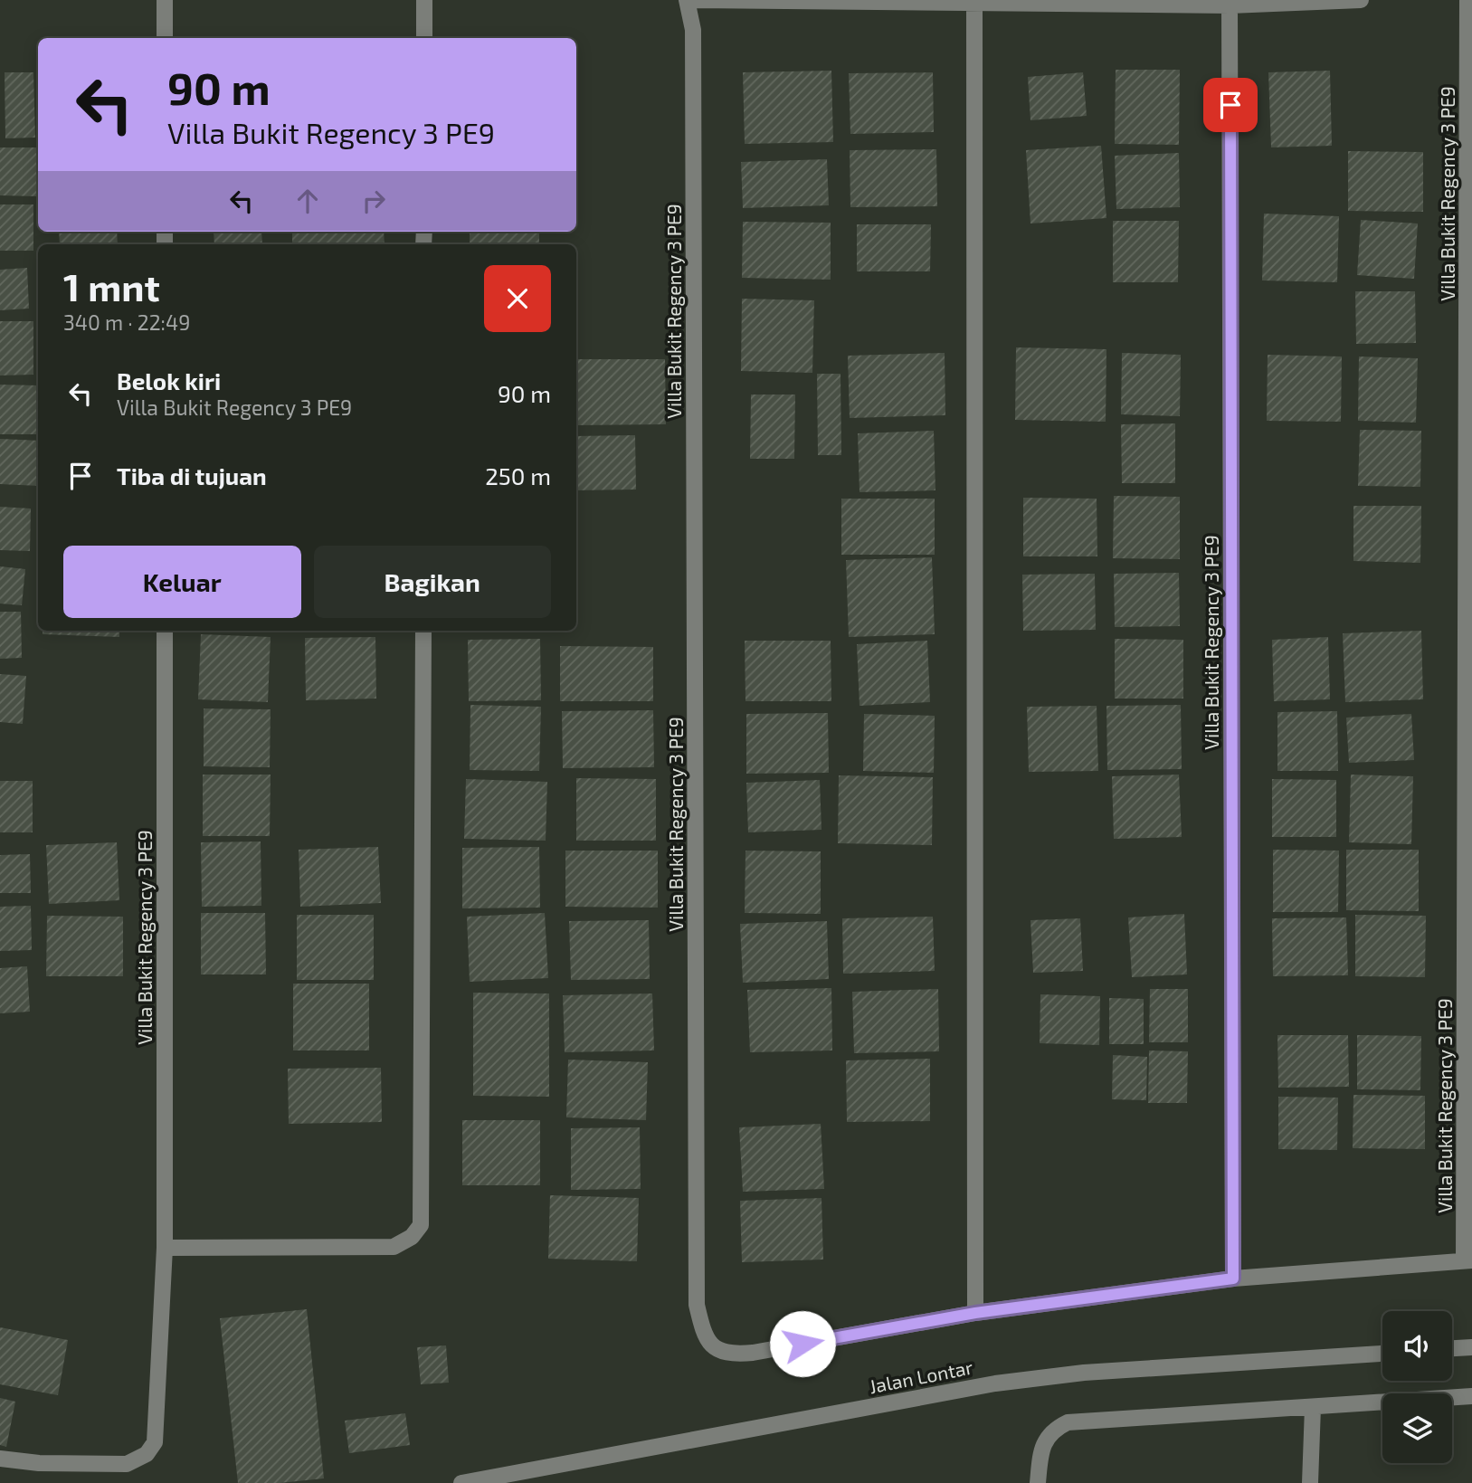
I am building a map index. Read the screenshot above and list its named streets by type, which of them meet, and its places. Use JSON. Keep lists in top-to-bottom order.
{
  "streets": {
    "street": ["Villa Bukit Regency 3 PE9", "Jalan Lontar"]
  },
  "page": {
    "turn": ["90 m", "Villa Bukit Regency 3 PE9"],
    "heading": ["1 mnt", "340 m · 22:49"],
    "list": [
      {
        "name": "Belok kiri",
        "note": "Villa Bukit Regency 3 PE9",
        "value": "90 m"
      },
      {
        "name": "Tiba di tujuan",
        "value": "250 m"
      }
    ],
    "buttons": ["Keluar", "Bagikan"]
  }
}
